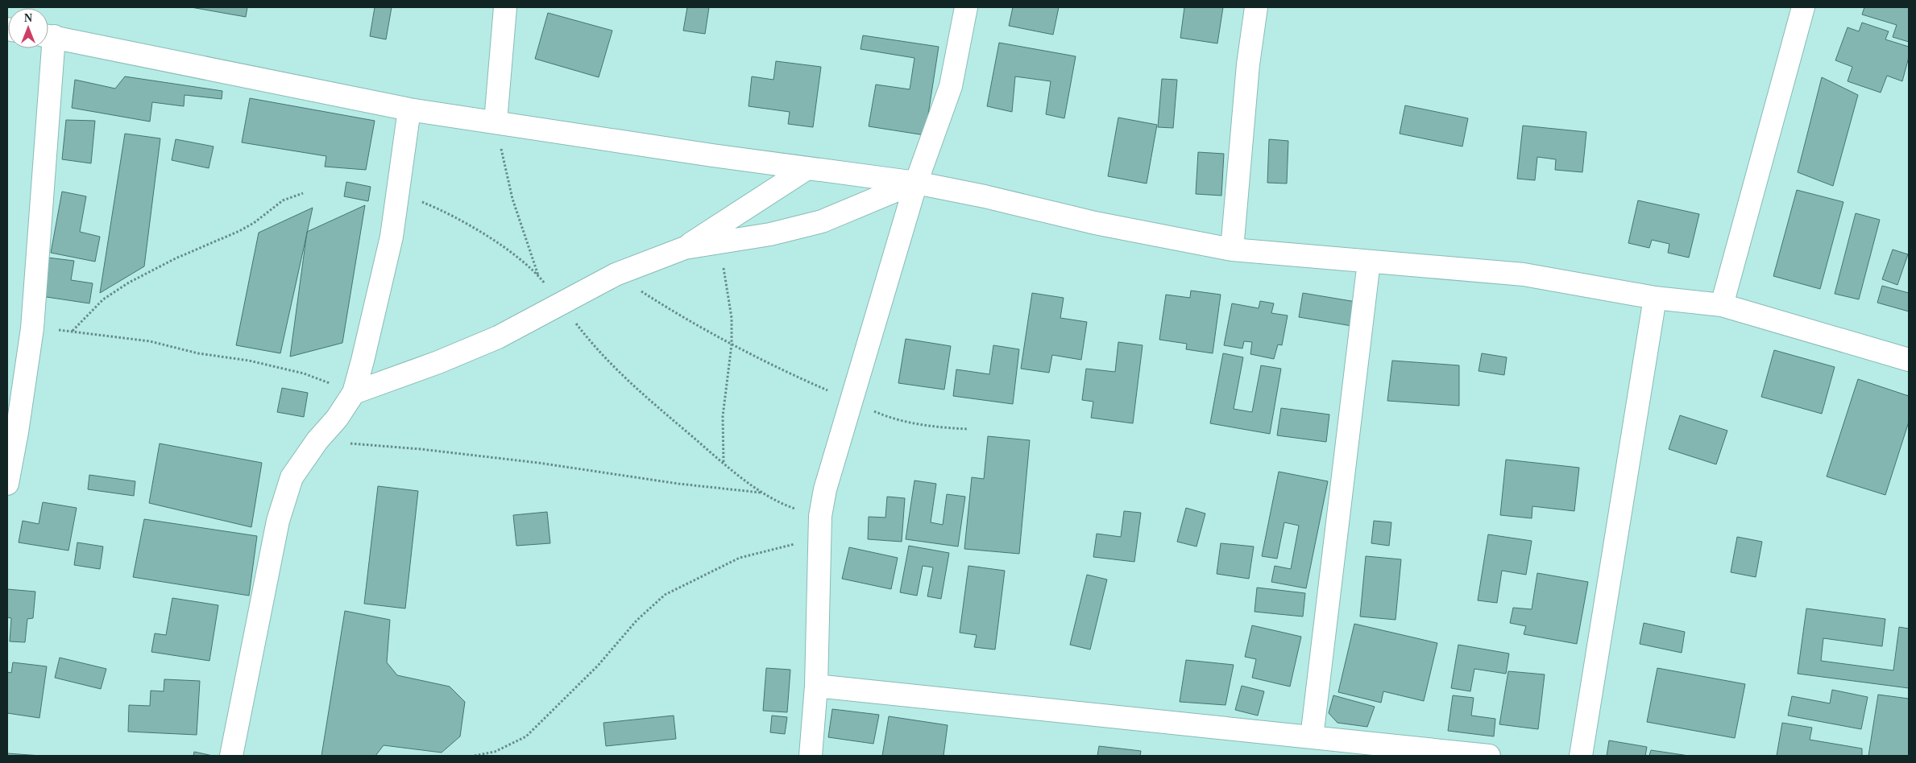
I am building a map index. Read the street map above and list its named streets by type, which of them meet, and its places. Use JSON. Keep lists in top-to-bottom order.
{
  "north": "top"
}
